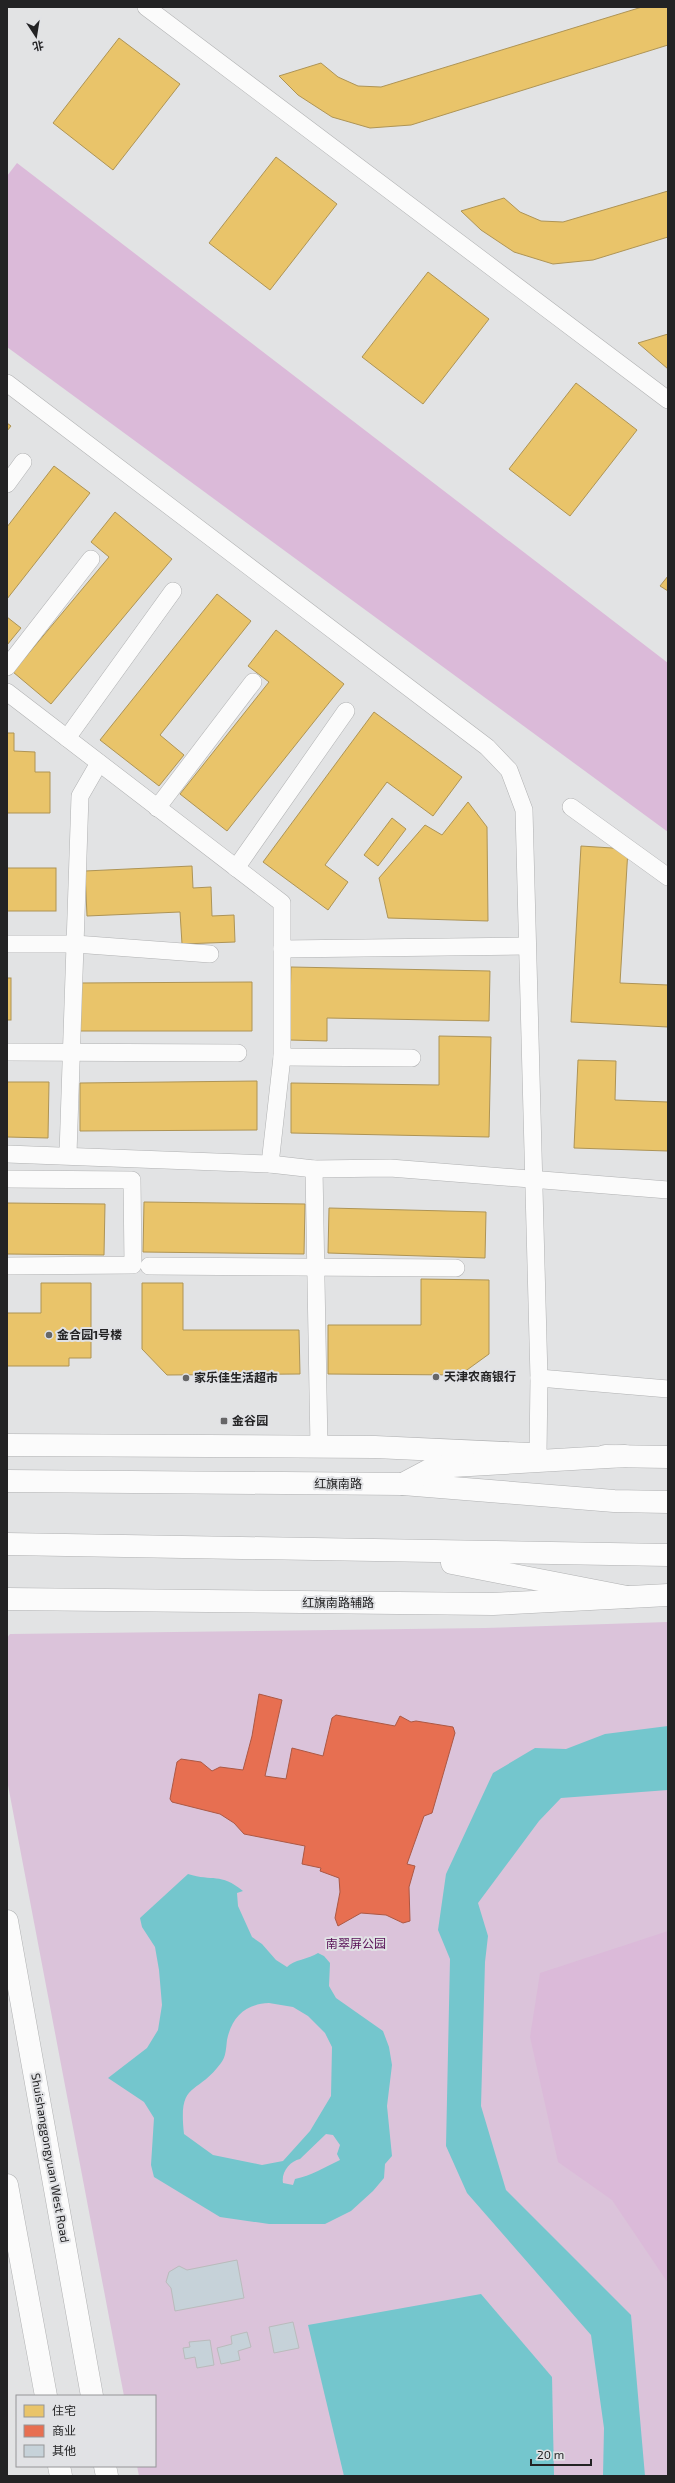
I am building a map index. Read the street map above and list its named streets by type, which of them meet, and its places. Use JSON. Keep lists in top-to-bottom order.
{
  "streets": {
    "main road": ["红旗南路", "红旗南路辅路", "Shuishanggongyuan West Road"]
  },
  "parks": ["南翠屏公园"],
  "places": {
    "other": ["金合园1号楼", "天津农商银行", "家乐佳生活超市"],
    "transit": ["金谷园"]
  },
  "legend": ["住宅", "商业", "其他"],
  "scale_bar": "20 m",
  "north": "bottom"
}
